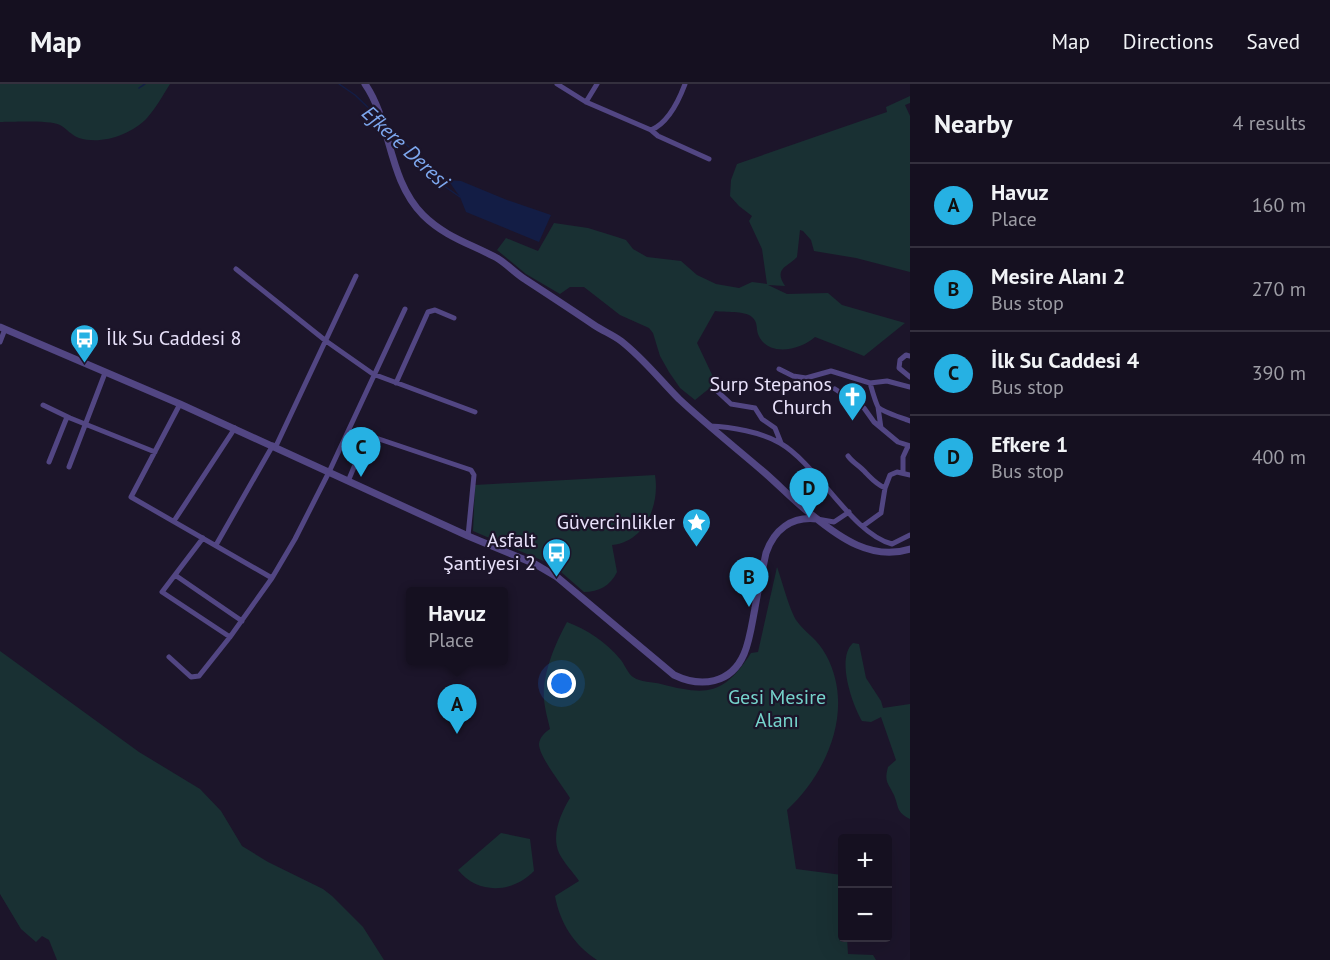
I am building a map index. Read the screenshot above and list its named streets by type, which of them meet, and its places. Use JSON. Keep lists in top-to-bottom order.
{
  "water": ["Efkere Deresi"],
  "parks": ["Gesi Mesire Alanı"],
  "places": {
    "bus stop": ["İlk Su Caddesi 8", "Asfalt Şantiyesi 2"],
    "church": ["Surp Stepanos Church"],
    "place": ["Güvercinlikler"]
  },
  "page": {
    "header": "Map",
    "nav": ["Map", "Directions", "Saved"],
    "heading": ["Nearby", "4 results"],
    "list": [
      {
        "mark": "A",
        "name": "Havuz",
        "note": "Place",
        "value": "160 m"
      },
      {
        "mark": "B",
        "name": "Mesire Alanı 2",
        "note": "Bus stop",
        "value": "270 m"
      },
      {
        "mark": "C",
        "name": "İlk Su Caddesi 4",
        "note": "Bus stop",
        "value": "390 m"
      },
      {
        "mark": "D",
        "name": "Efkere 1",
        "note": "Bus stop",
        "value": "400 m"
      }
    ],
    "pins": [
      "C",
      "D",
      "B",
      "A"
    ],
    "popup": ["Havuz", "Place"],
    "map_buttons": ["+", "−"]
  }
}
